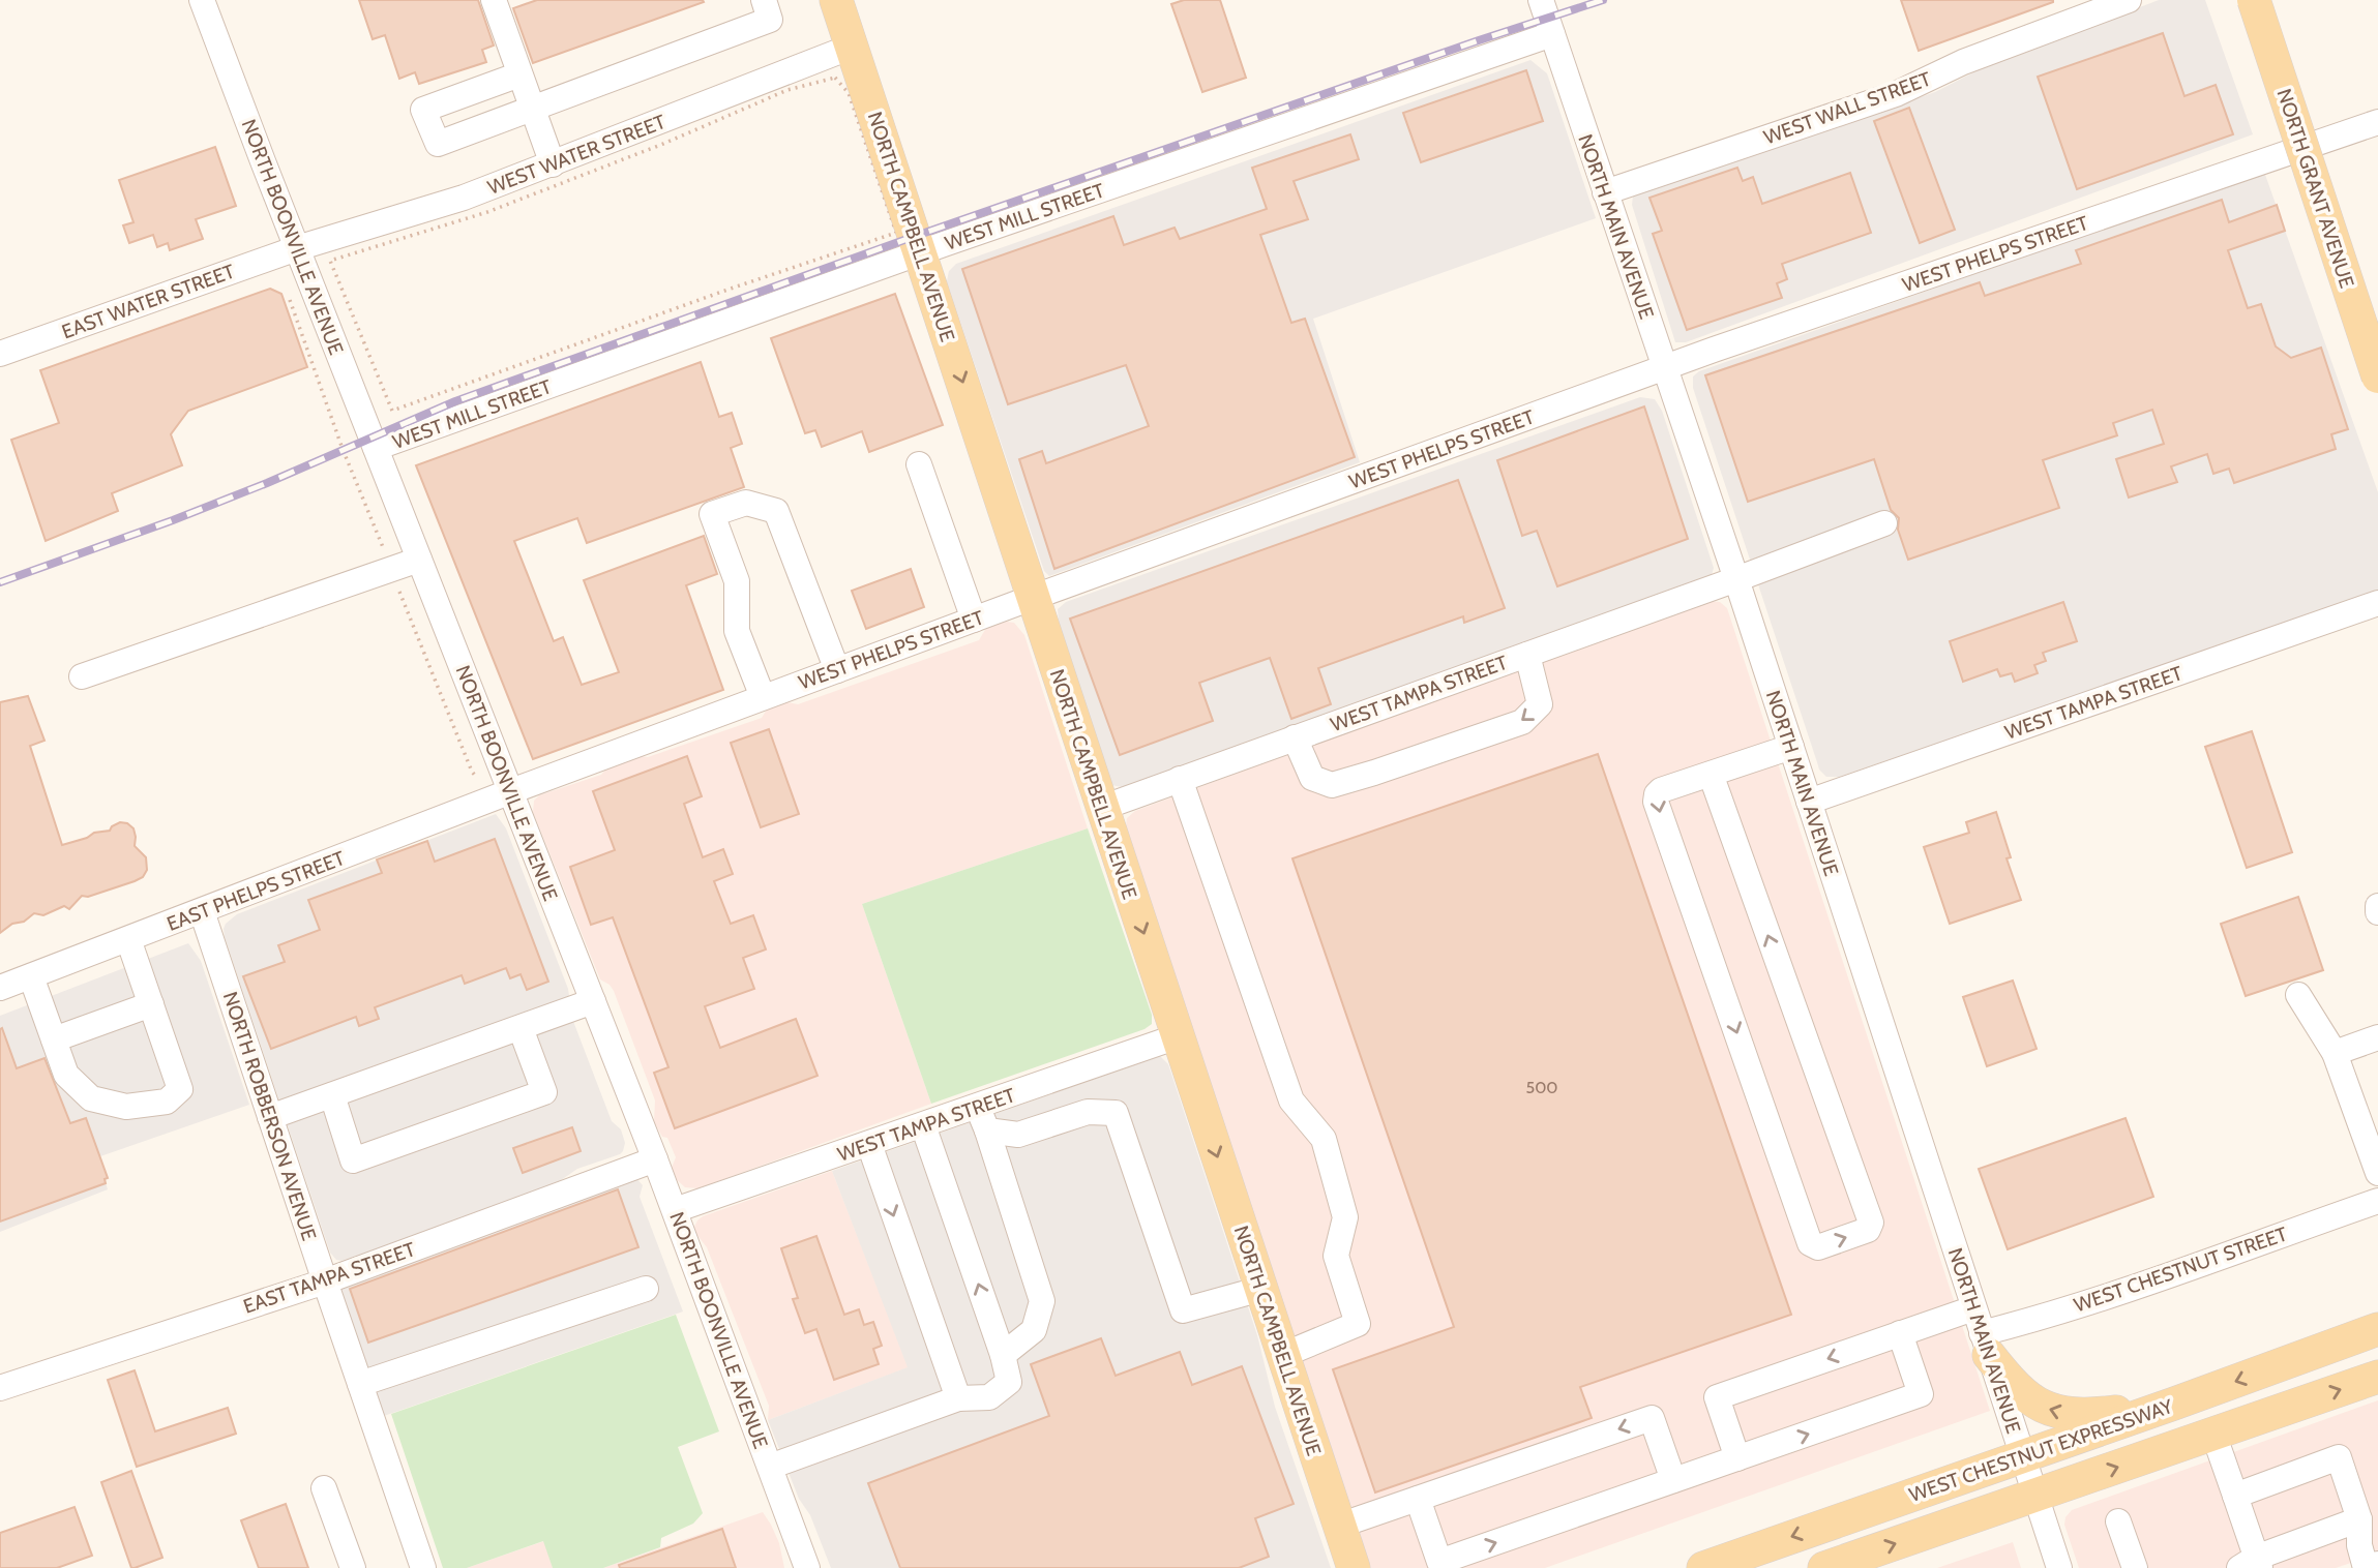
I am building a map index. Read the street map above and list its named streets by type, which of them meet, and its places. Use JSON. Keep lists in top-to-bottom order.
{
  "streets": {
    "main road": ["NORTH GRANT AVENUE", "NORTH CAMPBELL AVENUE", "WEST CHESTNUT EXPRESSWAY"],
    "street": [
      "WEST WALL STREET",
      "WEST WATER STREET",
      "WEST MILL STREET",
      "NORTH MAIN AVENUE",
      "NORTH BOONVILLE AVENUE",
      "WEST PHELPS STREET",
      "EAST WATER STREET",
      "WEST TAMPA STREET",
      "EAST PHELPS STREET",
      "NORTH ROBBERSON AVENUE",
      "WEST CHESTNUT STREET",
      "EAST TAMPA STREET"
    ]
  },
  "crossings": [
    ["WEST WALL STREET", "NORTH MAIN AVENUE"],
    ["WEST WATER STREET", "NORTH CAMPBELL AVENUE"],
    ["WEST WATER STREET", "NORTH BOONVILLE AVENUE"],
    ["WEST WATER STREET", "EAST WATER STREET"],
    ["WEST MILL STREET", "NORTH CAMPBELL AVENUE"],
    ["WEST MILL STREET", "NORTH MAIN AVENUE"],
    ["WEST MILL STREET", "NORTH BOONVILLE AVENUE"],
    ["NORTH CAMPBELL AVENUE", "WEST PHELPS STREET"],
    ["NORTH CAMPBELL AVENUE", "WEST TAMPA STREET"],
    ["NORTH MAIN AVENUE", "WEST PHELPS STREET"],
    ["NORTH MAIN AVENUE", "WEST TAMPA STREET"],
    ["NORTH MAIN AVENUE", "WEST CHESTNUT STREET"],
    ["NORTH MAIN AVENUE", "WEST CHESTNUT EXPRESSWAY"],
    ["NORTH BOONVILLE AVENUE", "WEST PHELPS STREET"],
    ["NORTH BOONVILLE AVENUE", "EAST WATER STREET"],
    ["NORTH BOONVILLE AVENUE", "WEST TAMPA STREET"],
    ["NORTH BOONVILLE AVENUE", "EAST PHELPS STREET"],
    ["NORTH BOONVILLE AVENUE", "EAST TAMPA STREET"],
    ["WEST PHELPS STREET", "EAST PHELPS STREET"],
    ["EAST PHELPS STREET", "NORTH ROBBERSON AVENUE"],
    ["NORTH ROBBERSON AVENUE", "EAST TAMPA STREET"]
  ],
  "one_way": ["NORTH CAMPBELL AVENUE"],
  "house_numbers": ["500"]
}
